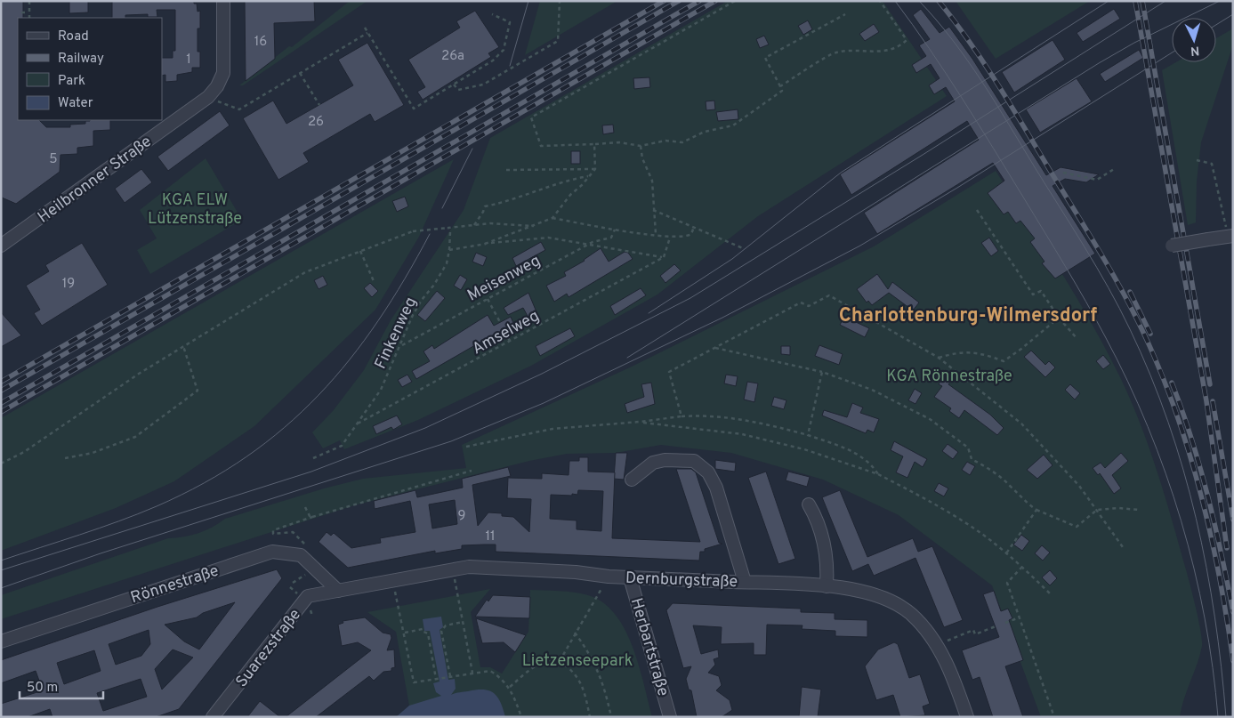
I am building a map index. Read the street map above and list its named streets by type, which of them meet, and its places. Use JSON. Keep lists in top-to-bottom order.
{
  "streets": {
    "street": [
      "Heilbronner Straße",
      "Dernburgstraße",
      "Rönnestraße",
      "Herbartstraße",
      "Suarezstraße"
    ],
    "path": ["Meisenweg", "Amselweg", "Finkenweg"]
  },
  "crossings": [
    ["Meisenweg", "Finkenweg"],
    ["Amselweg", "Finkenweg"],
    ["Dernburgstraße", "Rönnestraße"],
    ["Dernburgstraße", "Herbartstraße"],
    ["Dernburgstraße", "Suarezstraße"],
    ["Rönnestraße", "Suarezstraße"]
  ],
  "districts": ["Charlottenburg-Wilmersdorf"],
  "parks": ["KGA ELW Lützenstraße", "KGA Rönnestraße", "Lietzenseepark"],
  "house_numbers": [
    "16",
    "26a",
    "1",
    "26",
    "5",
    "19",
    "9",
    "11"
  ],
  "legend": [
    "Road",
    "Railway",
    "Park",
    "Water"
  ],
  "scale_bar": "50 m",
  "north": "bottom"
}
